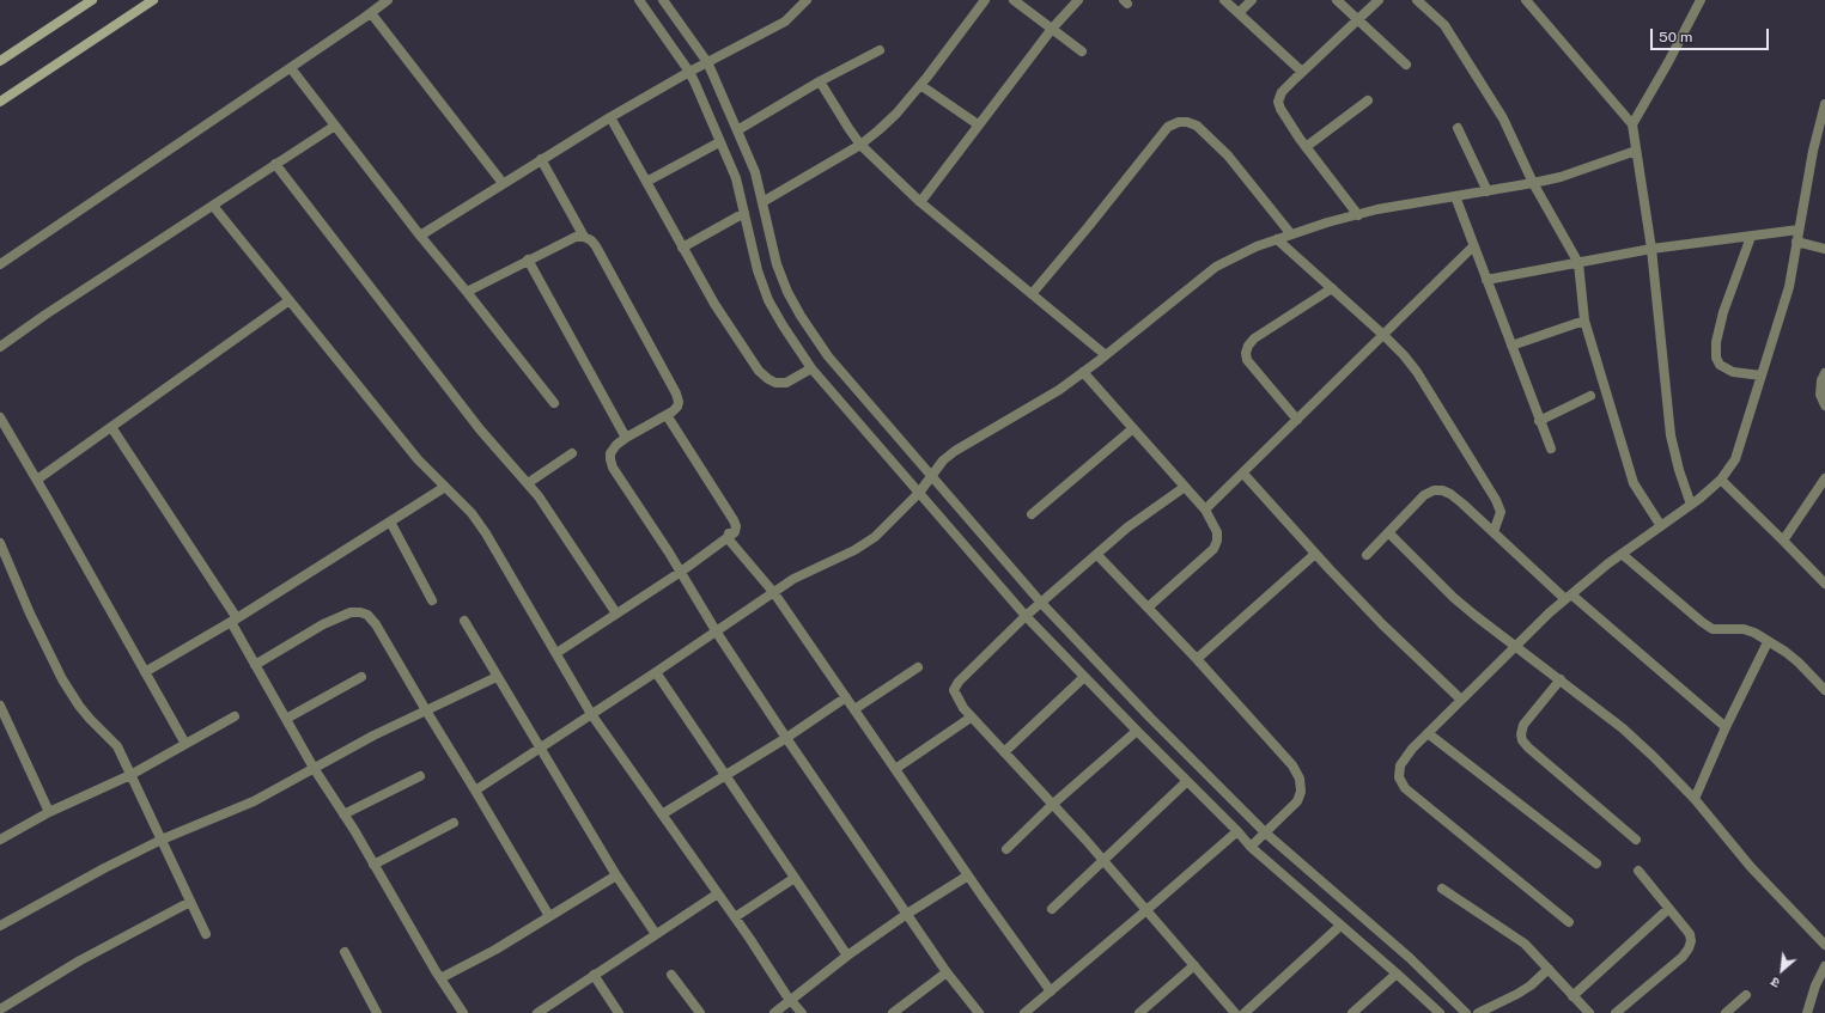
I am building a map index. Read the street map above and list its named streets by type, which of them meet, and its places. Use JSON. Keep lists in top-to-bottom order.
{
  "scale_bar": "50 m",
  "north": "bottom left"
}
